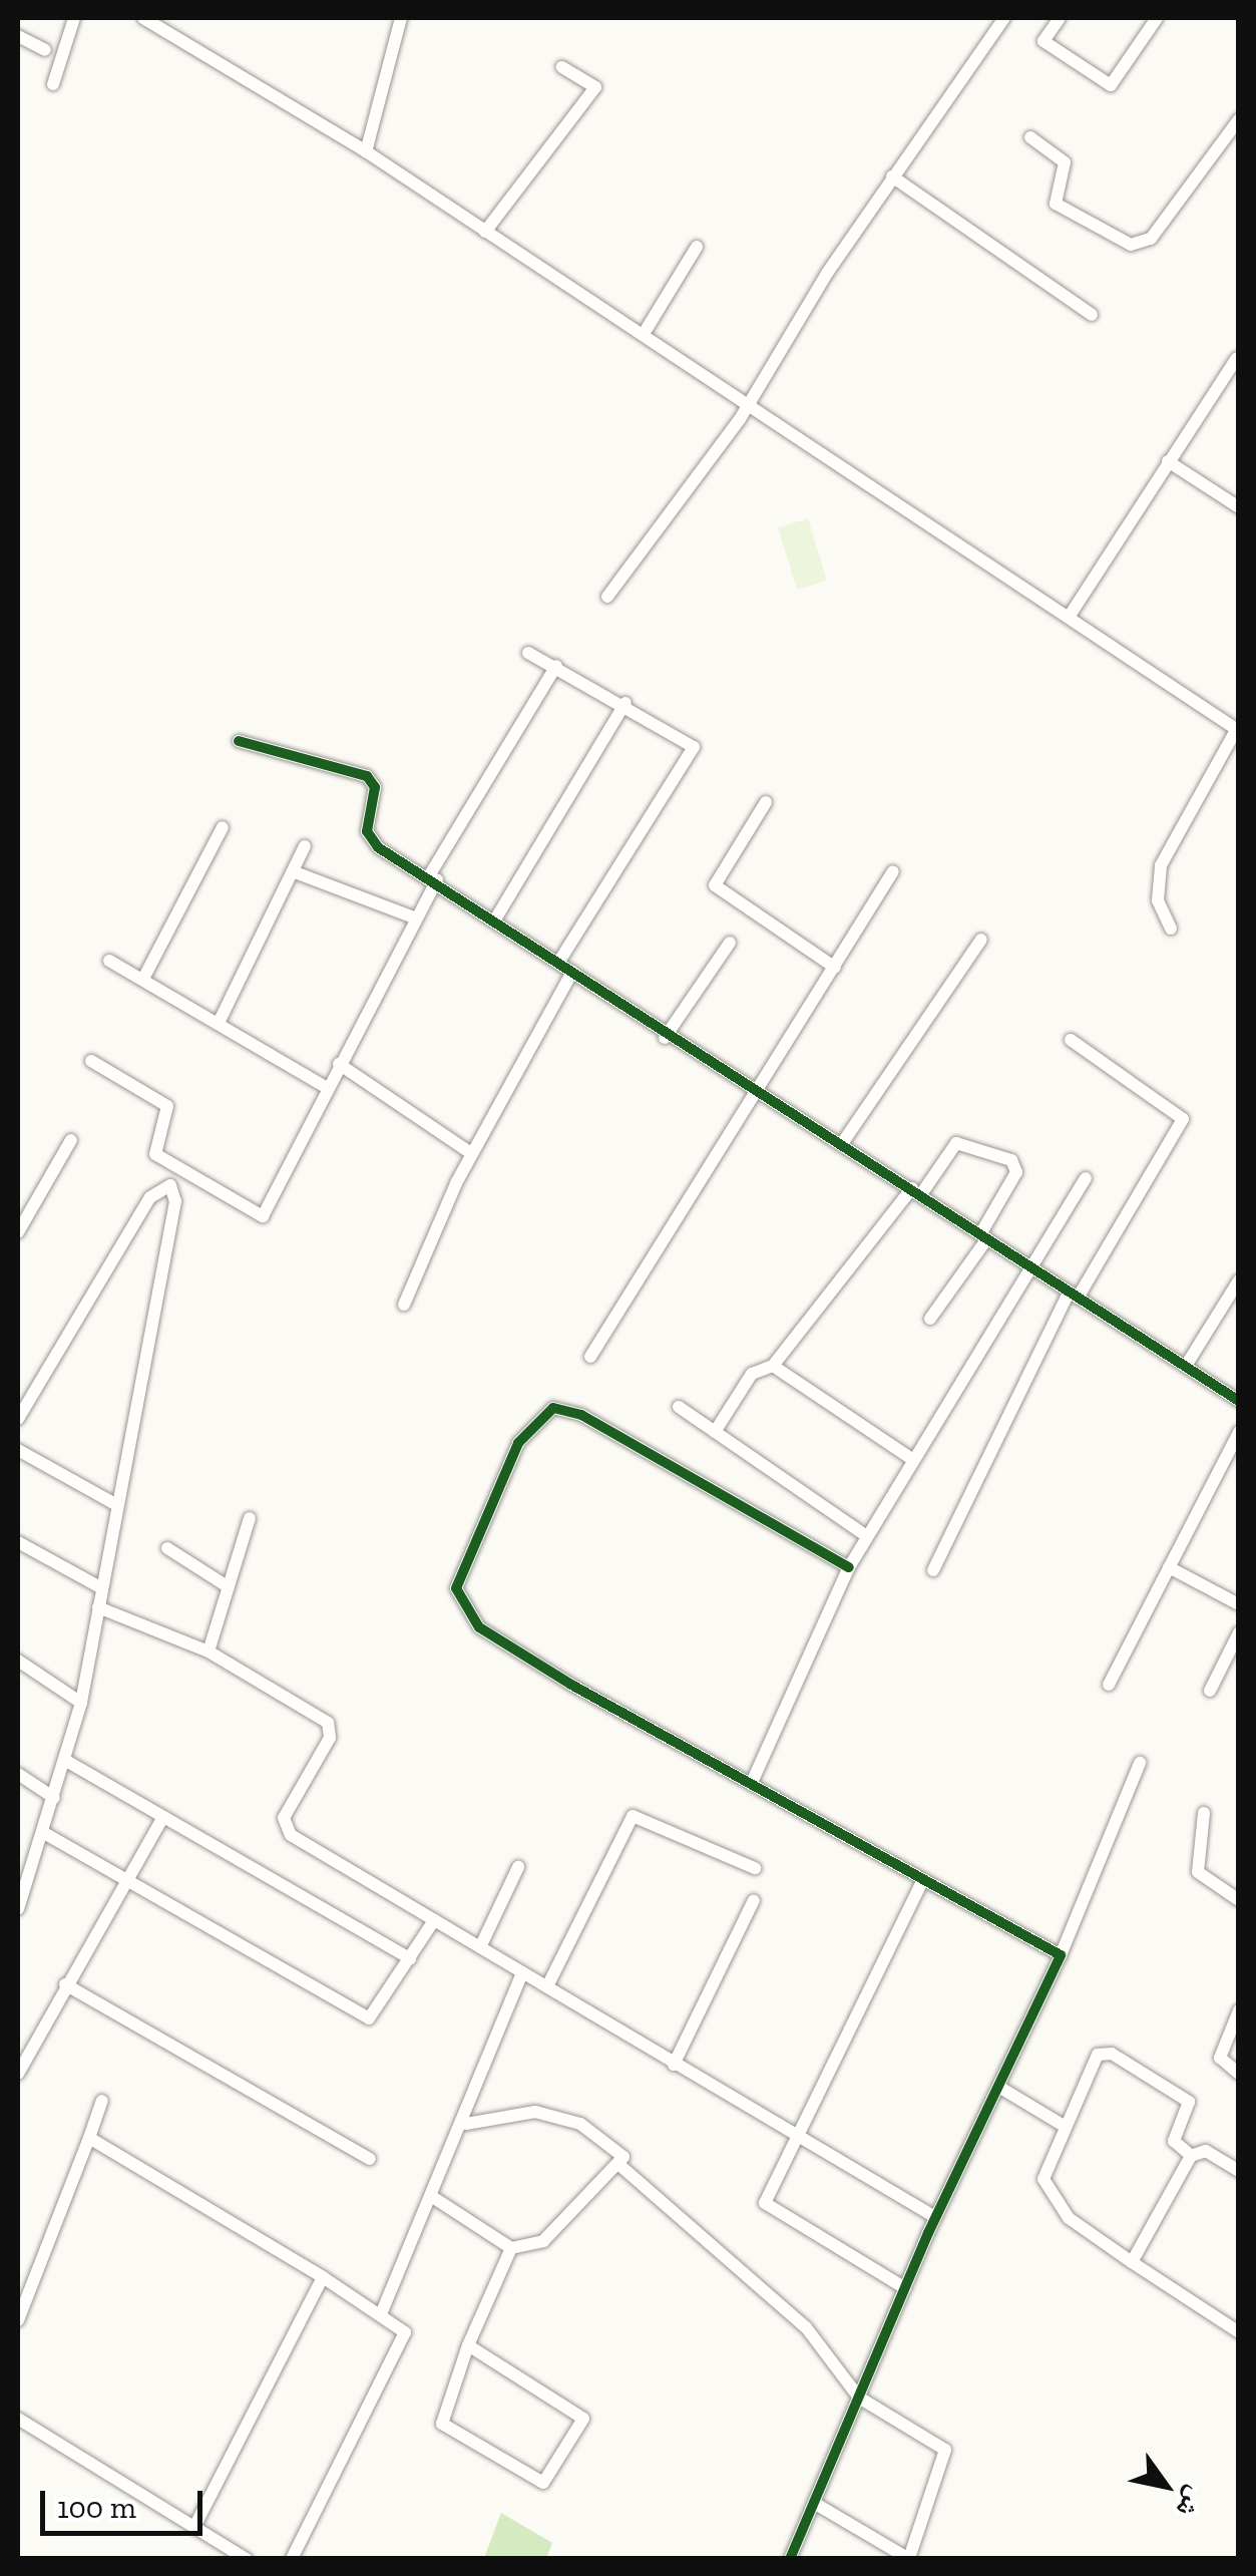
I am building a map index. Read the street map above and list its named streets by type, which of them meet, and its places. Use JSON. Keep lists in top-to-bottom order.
{
  "scale_bar": "100 m",
  "north": "bottom right"
}
